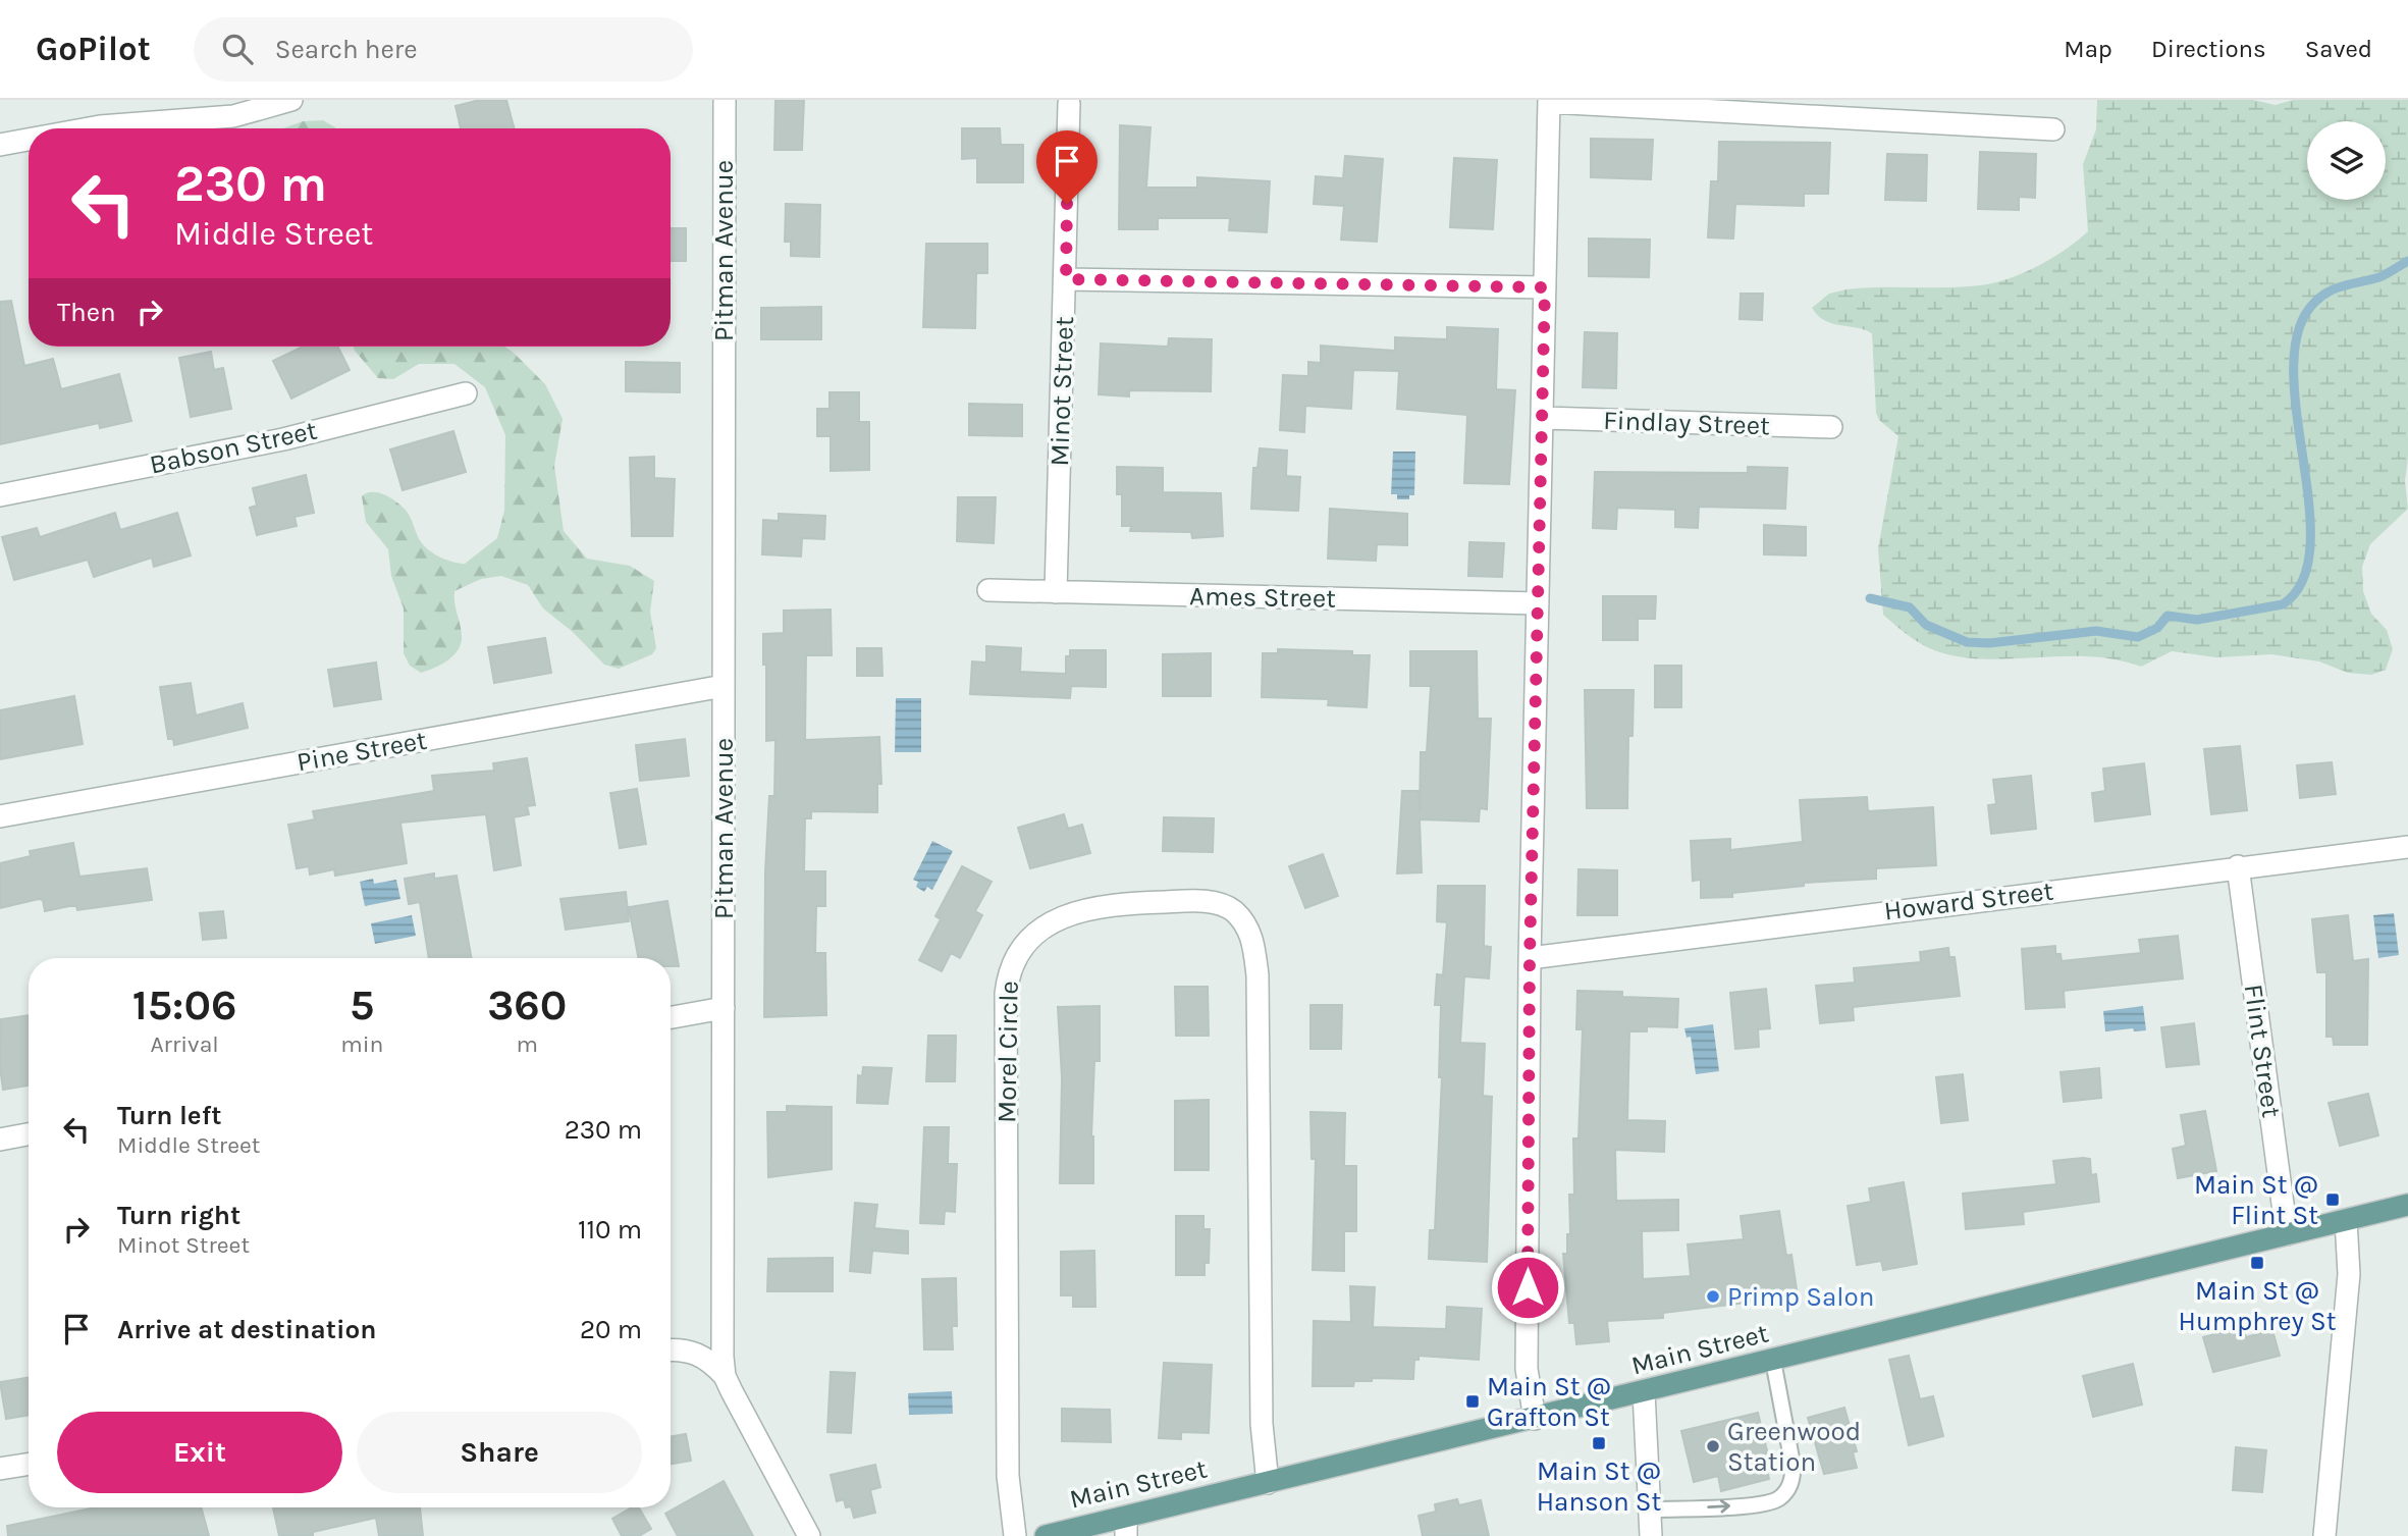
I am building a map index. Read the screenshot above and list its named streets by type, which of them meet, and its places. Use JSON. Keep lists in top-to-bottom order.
{
  "streets": {
    "main road": ["Main Street"],
    "street": [
      "Pitman Avenue",
      "Minot Street",
      "Findlay Street",
      "Babson Street",
      "Ames Street",
      "Pine Street",
      "Howard Street",
      "Flint Street",
      "Morel Circle"
    ]
  },
  "crossings": [
    ["Pitman Avenue", "Pine Street"],
    ["Minot Street", "Ames Street"],
    ["Howard Street", "Flint Street"],
    ["Flint Street", "Main Street"],
    ["Morel Circle", "Main Street"]
  ],
  "places": {
    "transit": [
      "Main St @ Flint St",
      "Main St @ Humphrey St",
      "Main St @ Grafton St",
      "Main St @ Hanson St"
    ],
    "other": ["Primp Salon", "Greenwood Station"]
  },
  "page": {
    "header": "GoPilot",
    "search": "Search here",
    "nav": ["Map", "Directions", "Saved"],
    "turn": ["230 m", "Middle Street"],
    "then": "Then",
    "eta": [
      "15:06",
      "Arrival",
      "5",
      "min",
      "360",
      "m"
    ],
    "list": [
      {
        "name": "Turn left",
        "note": "Middle Street",
        "value": "230 m"
      },
      {
        "name": "Turn right",
        "note": "Minot Street",
        "value": "110 m"
      },
      {
        "name": "Arrive at destination",
        "value": "20 m"
      }
    ],
    "buttons": ["Exit", "Share"]
  }
}
